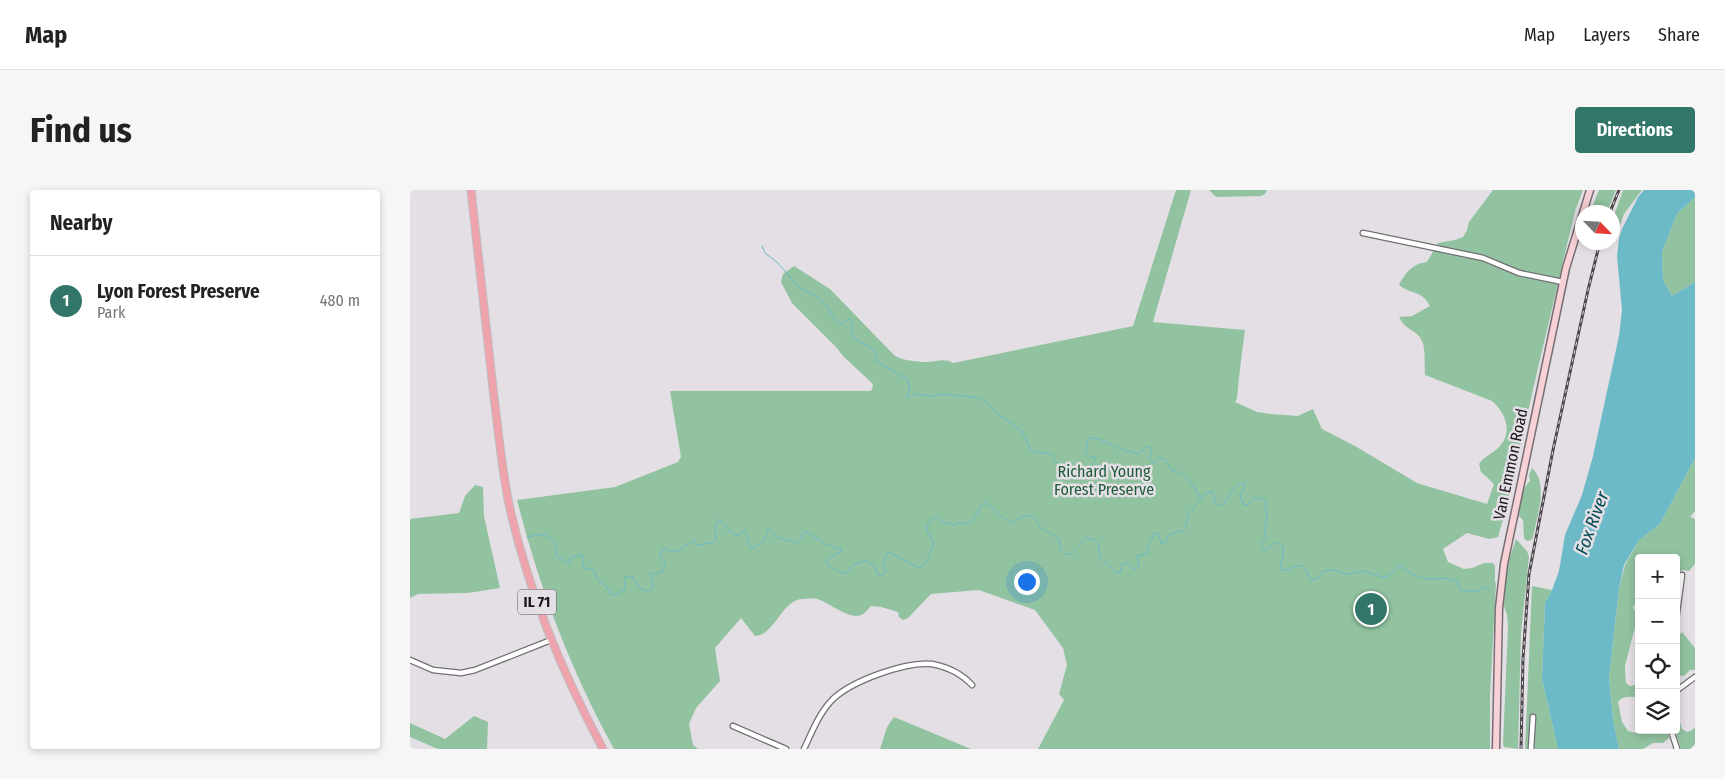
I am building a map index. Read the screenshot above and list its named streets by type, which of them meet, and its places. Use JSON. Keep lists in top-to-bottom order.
{
  "streets": {
    "main road": ["IL 71"],
    "street": ["Van Emmon Road"]
  },
  "water": ["Fox River"],
  "parks": ["Richard Young Forest Preserve"],
  "north": "bottom right",
  "page": {
    "header": "Map",
    "nav": ["Map", "Layers", "Share"],
    "buttons": "Directions",
    "title": "Find us",
    "heading": "Nearby",
    "list": [
      {
        "mark": "1",
        "name": "Lyon Forest Preserve",
        "note": "Park",
        "value": "480 m"
      }
    ],
    "map_buttons": ["+", "−"],
    "pins": "1"
  }
}
